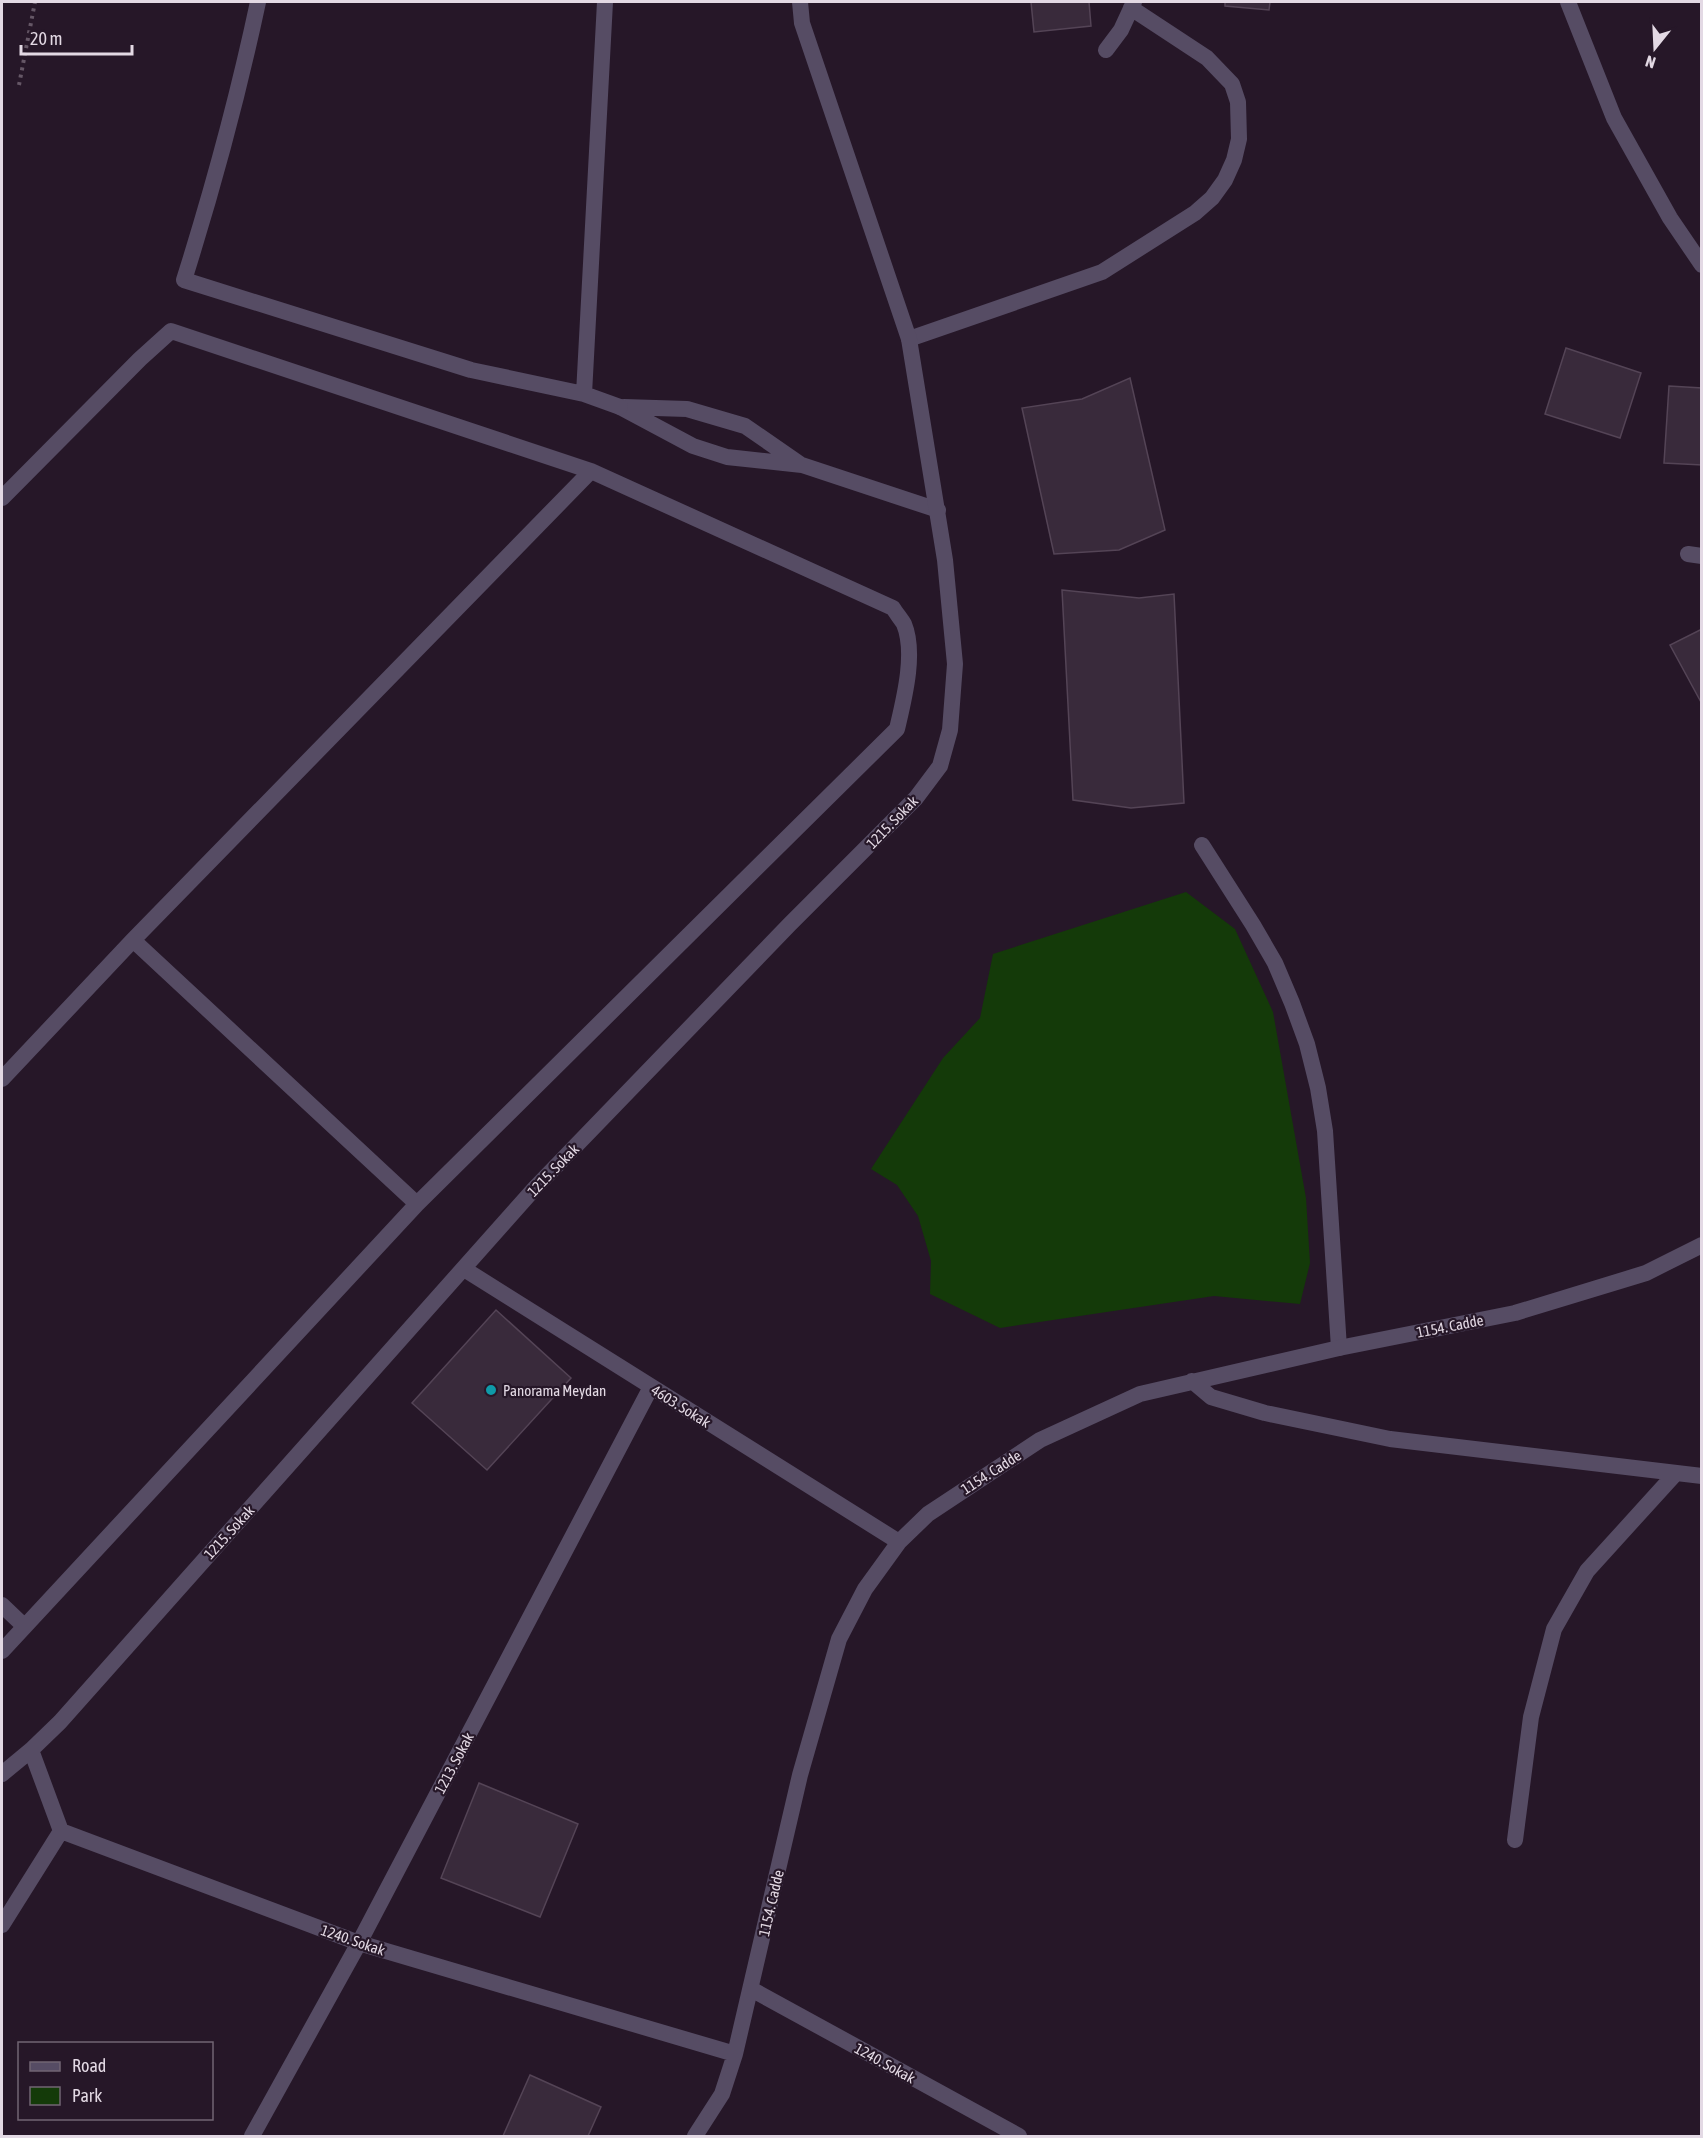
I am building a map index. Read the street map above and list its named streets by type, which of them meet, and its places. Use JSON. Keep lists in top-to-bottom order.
{
  "streets": {
    "street": [
      "1215. Sokak",
      "1154. Cadde",
      "4603. Sokak",
      "1213. Sokak",
      "1240. Sokak"
    ]
  },
  "crossings": [
    ["1215. Sokak", "4603. Sokak"],
    ["1154. Cadde", "4603. Sokak"],
    ["1154. Cadde", "1240. Sokak"],
    ["4603. Sokak", "1213. Sokak"],
    ["1213. Sokak", "1240. Sokak"]
  ],
  "places": ["Panorama Meydan"],
  "legend": ["Road", "Park"],
  "scale_bar": "20 m",
  "north": "bottom"
}
